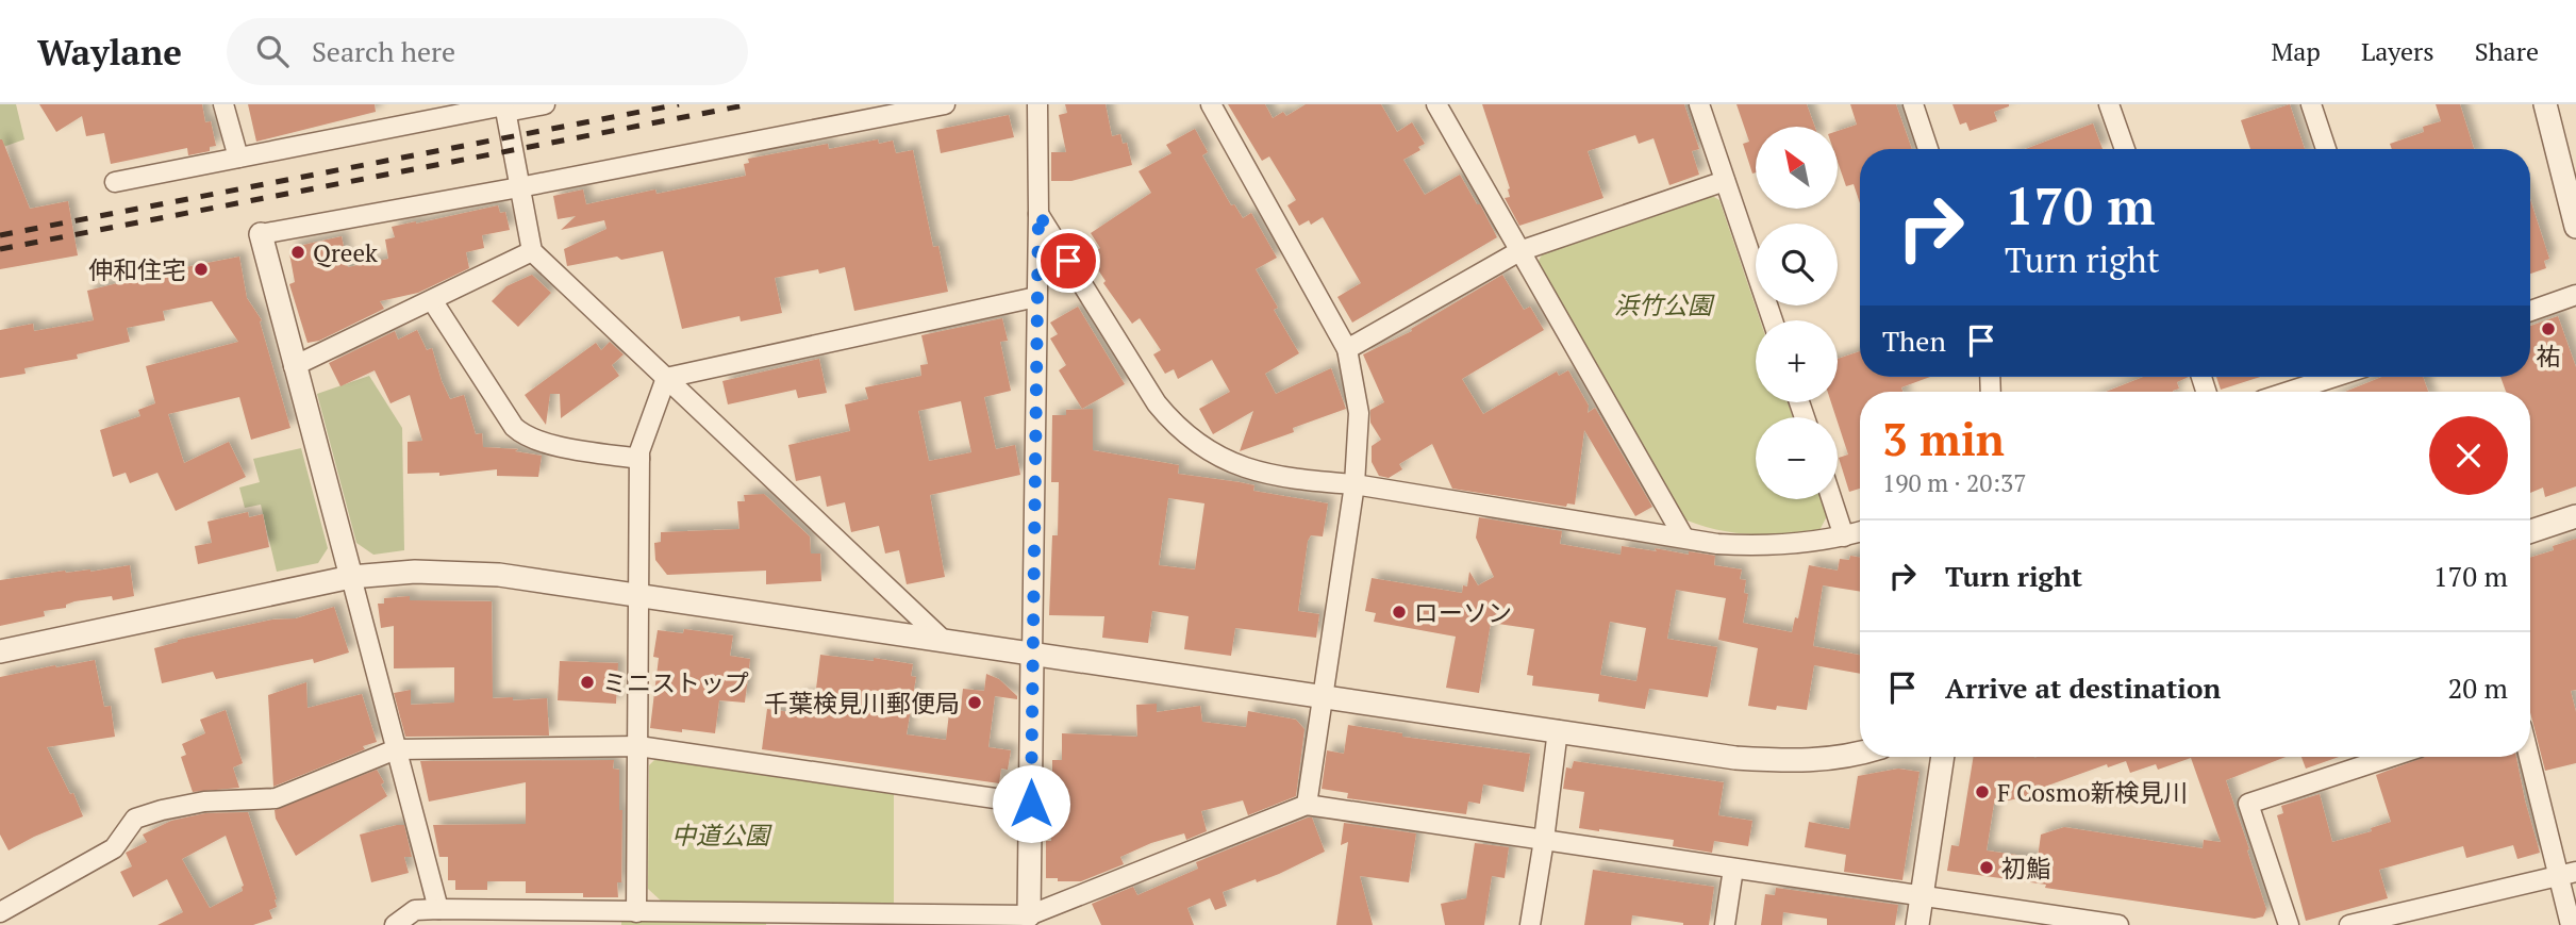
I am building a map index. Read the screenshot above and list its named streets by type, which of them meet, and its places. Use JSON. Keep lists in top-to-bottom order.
{
  "parks": ["浜竹公園", "中道公園"],
  "places": [
    "Qreek",
    "伸和住宅",
    "祐",
    "ローソン",
    "ミニストップ",
    "千葉検見川郵便局",
    "F Cosmo新検見川",
    "初鮨"
  ],
  "north": "top left",
  "page": {
    "header": "Waylane",
    "search": "Search here",
    "nav": ["Map", "Layers", "Share"],
    "map_buttons": ["+", "−"],
    "turn": ["170 m", "Turn right"],
    "then": "Then",
    "heading": ["3 min", "190 m · 20:37"],
    "list": [
      {
        "name": "Turn right",
        "value": "170 m"
      },
      {
        "name": "Arrive at destination",
        "value": "20 m"
      }
    ]
  }
}
